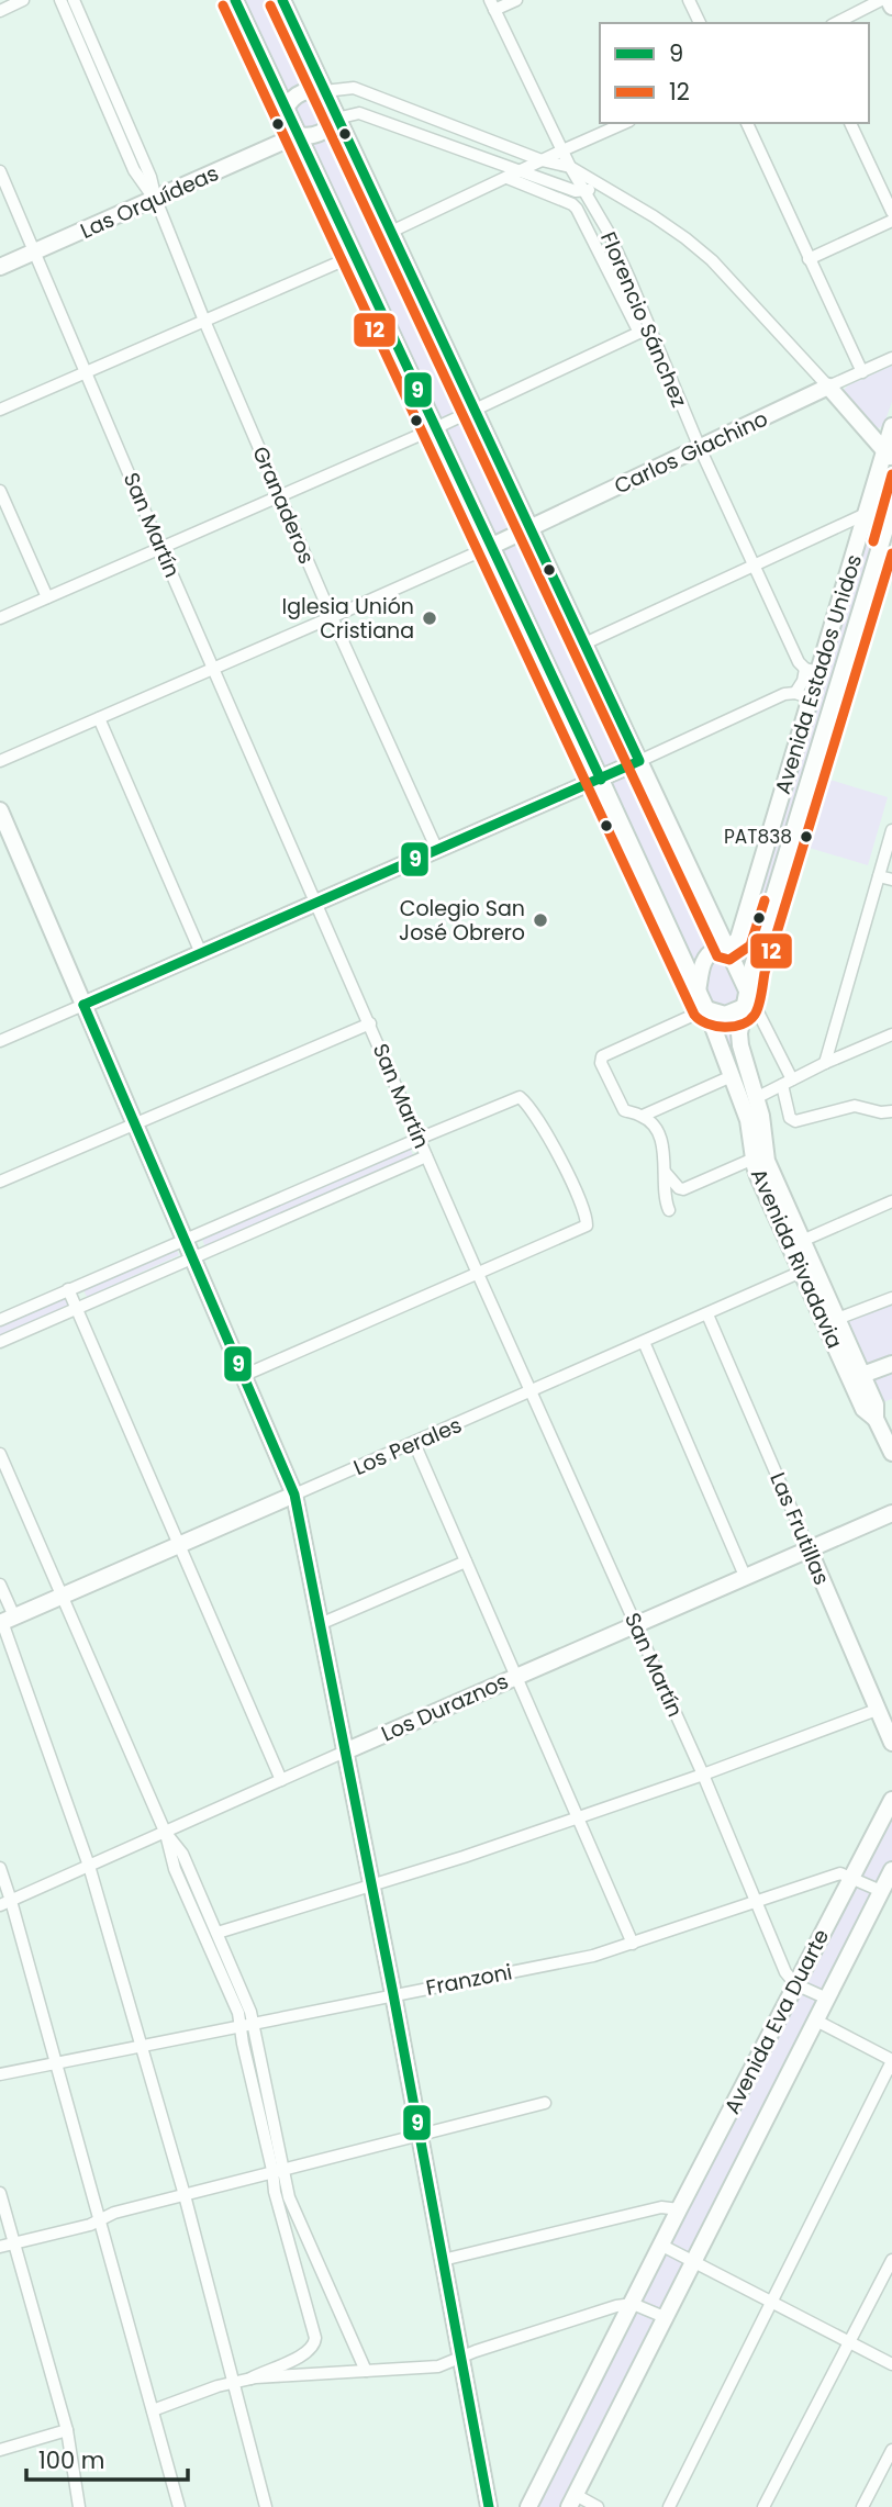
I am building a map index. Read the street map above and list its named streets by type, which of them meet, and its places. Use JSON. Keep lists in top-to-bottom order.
{
  "streets": {
    "main road": [
      "Las Orquídeas",
      "Carlos Giachino",
      "Avenida Estados Unidos",
      "Avenida Rivadavia",
      "Los Perales",
      "Las Frutillas",
      "Los Duraznos",
      "Avenida Eva Duarte"
    ],
    "street": [
      "Florencio Sánchez",
      "Granaderos",
      "San Martín",
      "Franzoni"
    ]
  },
  "crossings": [
    ["Las Orquídeas", "Granaderos"],
    ["Las Orquídeas", "San Martín"],
    ["Las Orquídeas", "Avenida Rivadavia"],
    ["Florencio Sánchez", "Carlos Giachino"],
    ["Florencio Sánchez", "Avenida Estados Unidos"],
    ["Carlos Giachino", "Avenida Rivadavia"],
    ["San Martín", "Los Perales"],
    ["San Martín", "Los Duraznos"],
    ["San Martín", "Franzoni"],
    ["San Martín", "Avenida Eva Duarte"],
    ["Avenida Estados Unidos", "Avenida Rivadavia"],
    ["Avenida Rivadavia", "Los Perales"],
    ["Los Perales", "Las Frutillas"],
    ["Las Frutillas", "Los Duraznos"],
    ["Franzoni", "Avenida Eva Duarte"]
  ],
  "places": ["Iglesia Unión Cristiana", "PAT838", "Colegio San José Obrero"],
  "lines": ["transit line 9", "transit line 12"],
  "legend": ["9", "12"],
  "scale_bar": "100 m"
}
